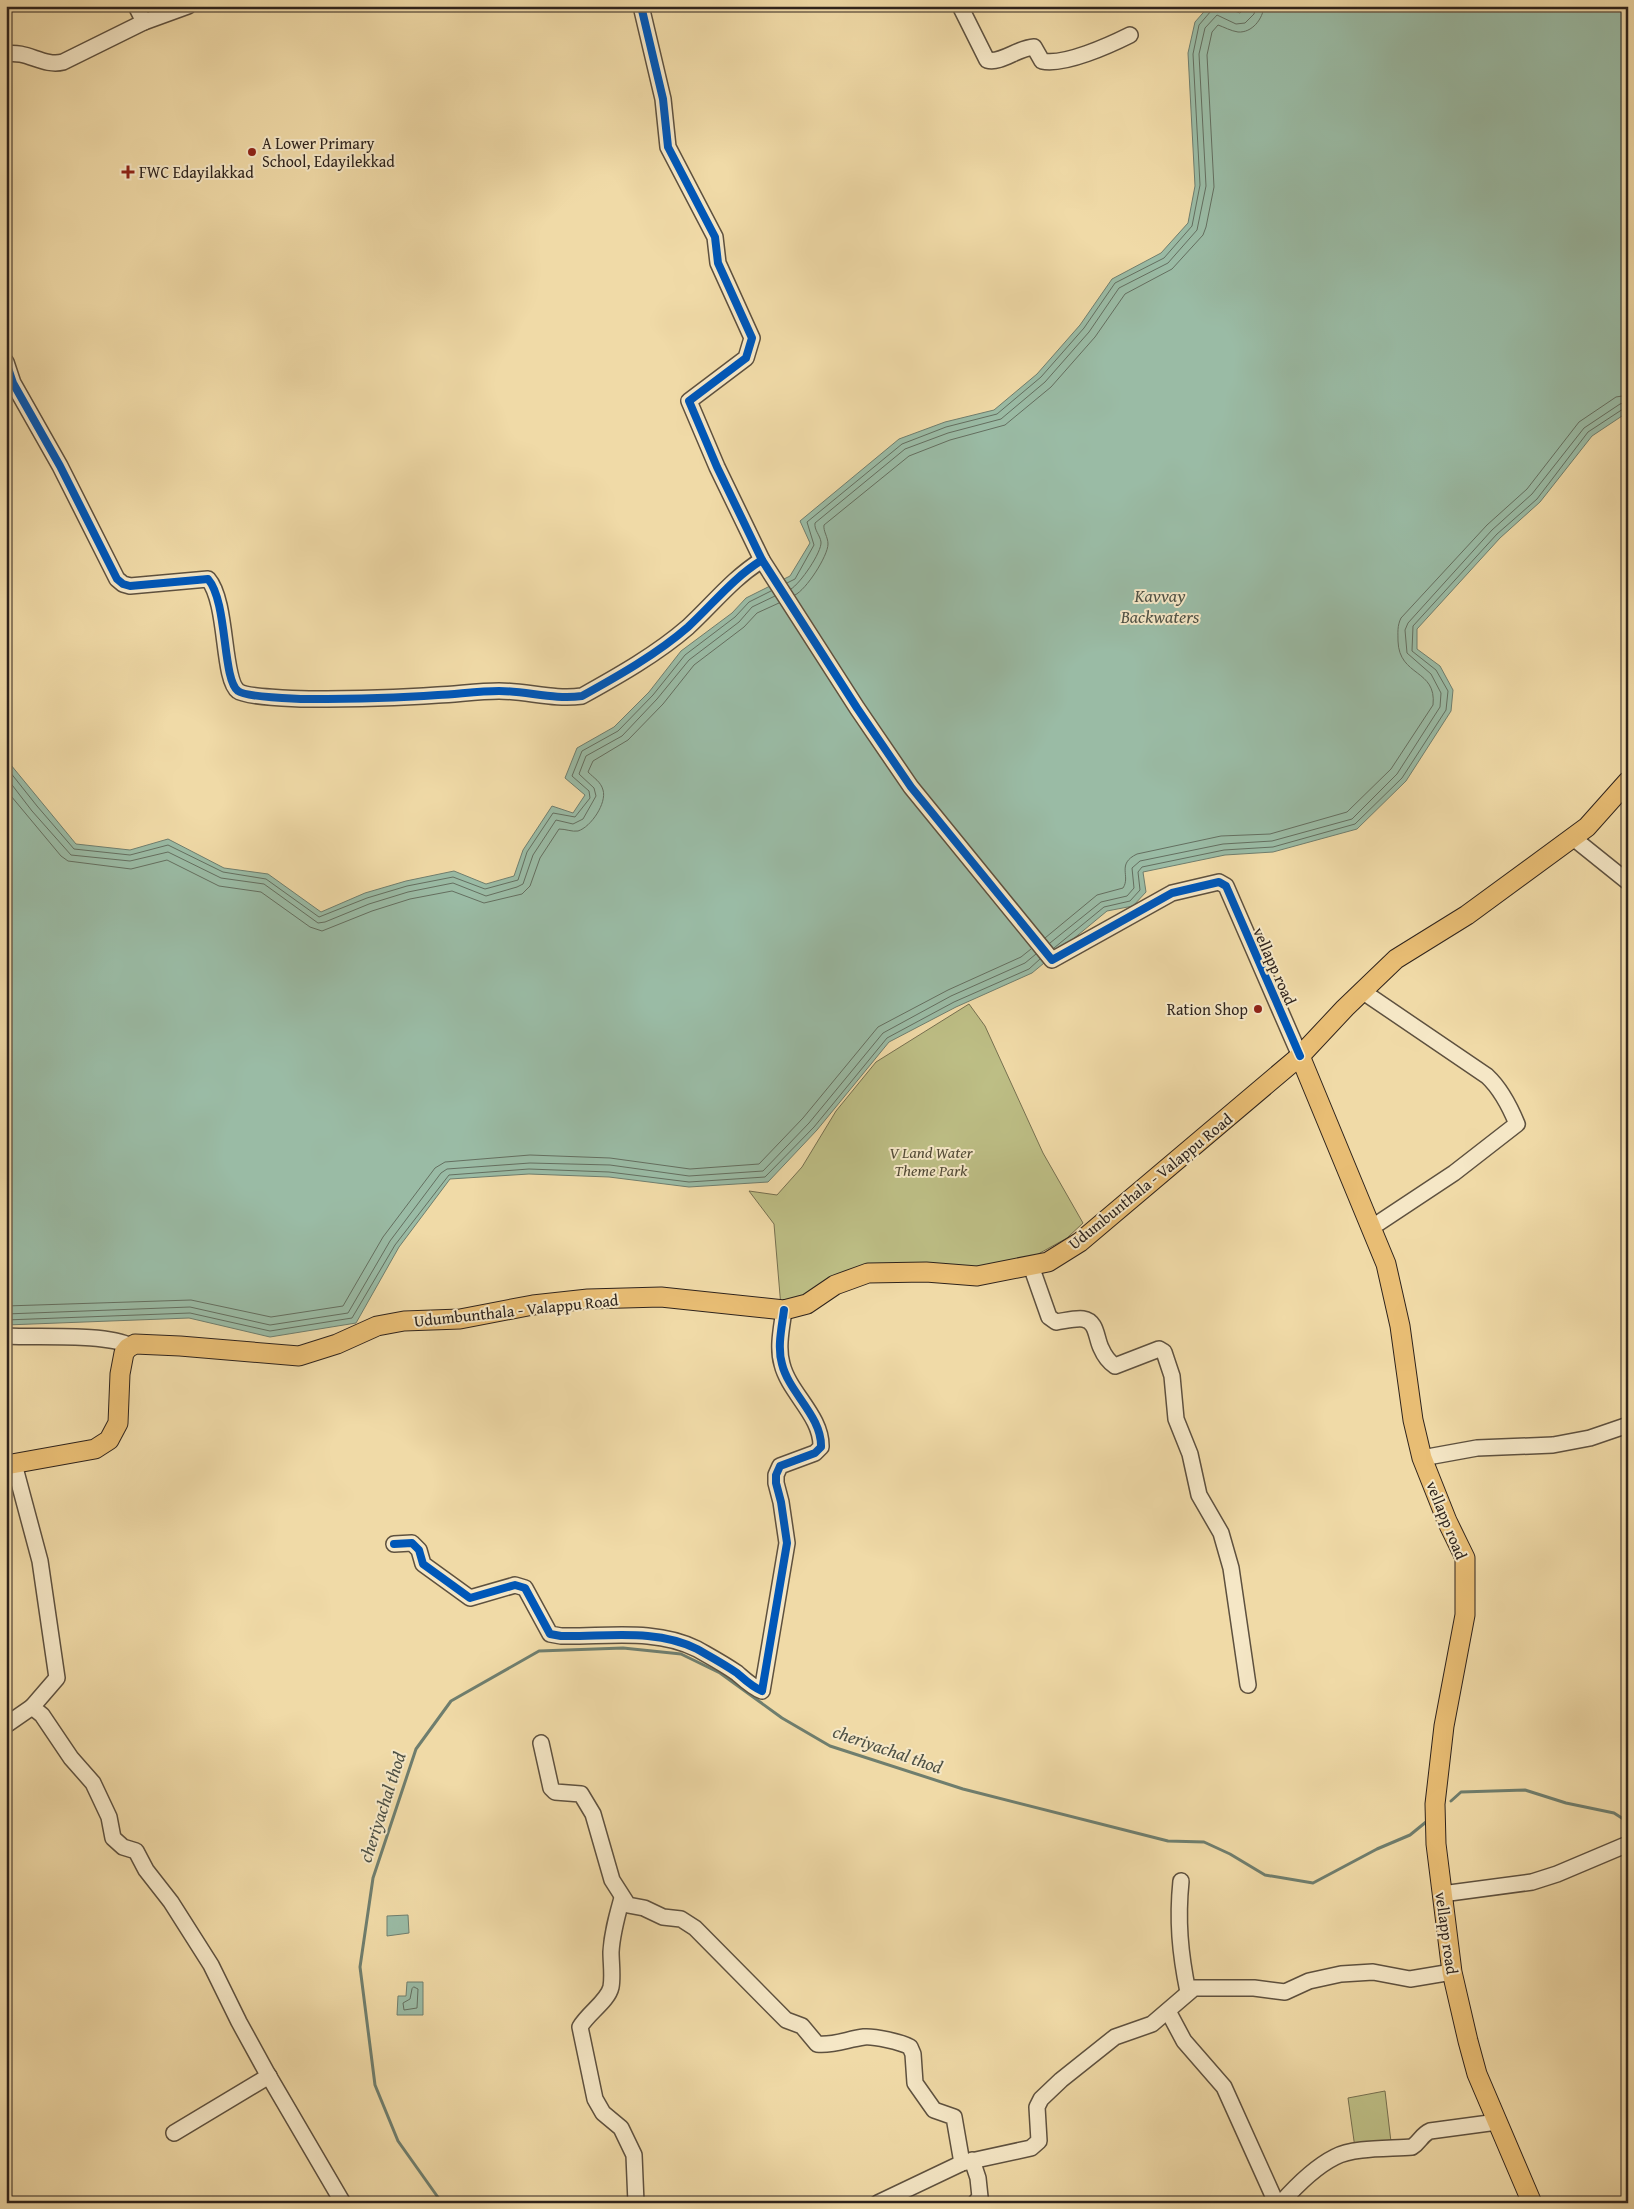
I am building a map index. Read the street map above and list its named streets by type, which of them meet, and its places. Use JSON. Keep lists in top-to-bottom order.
{
  "streets": {
    "main road": ["vellapp road", "Udumbunthala - Valappu Road"]
  },
  "crossings": [
    ["vellapp road", "Udumbunthala - Valappu Road"]
  ],
  "water": ["Kavvay Backwaters", "cheriyachal thod"],
  "parks": ["V Land Water Theme Park"],
  "places": {
    "other": ["A Lower Primary School, Edayilekkad", "Ration Shop"],
    "health": ["FWC Edayilakkad"]
  }
}
